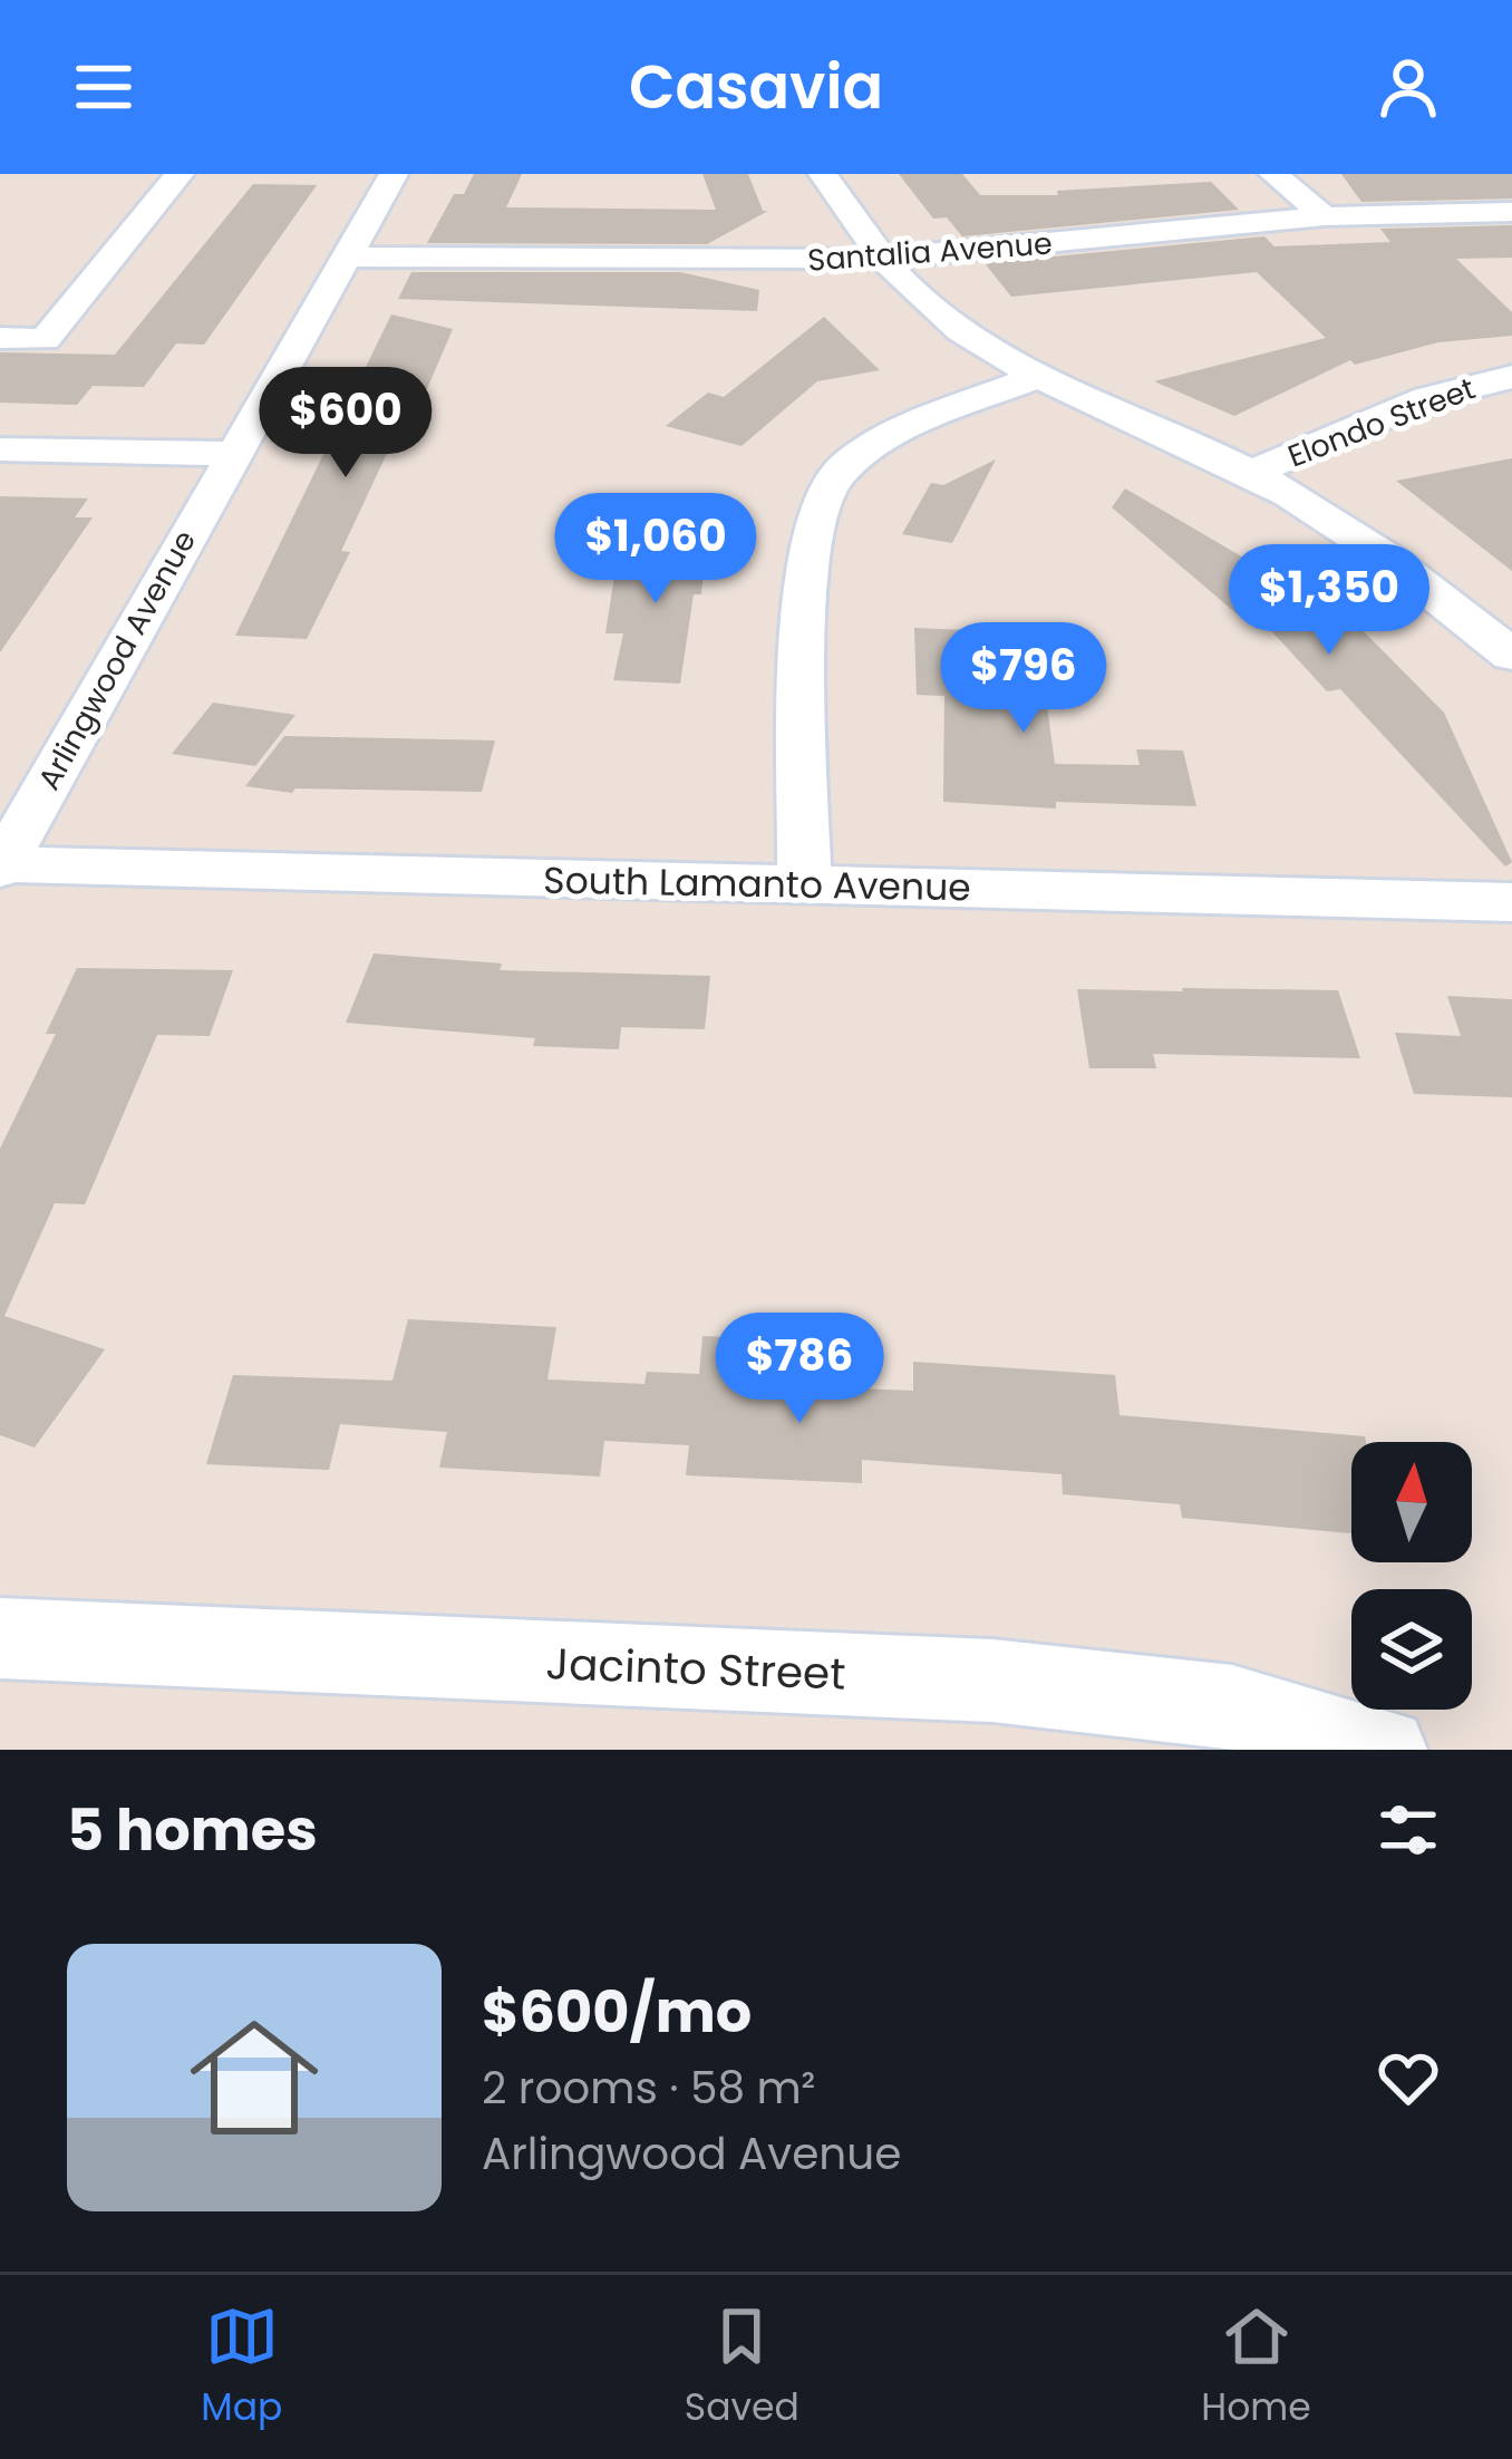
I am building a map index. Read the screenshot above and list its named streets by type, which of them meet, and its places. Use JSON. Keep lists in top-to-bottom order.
{
  "streets": {
    "street": [
      "Santalia Avenue",
      "Elondo Street",
      "Arlingwood Avenue",
      "South Lamanto Avenue",
      "Jacinto Street"
    ]
  },
  "crossings": [
    ["Santalia Avenue", "Arlingwood Avenue"],
    ["Arlingwood Avenue", "South Lamanto Avenue"]
  ],
  "north": "top",
  "page": {
    "header": "Casavia",
    "price": [
      "$600",
      "$1,060",
      "$1,350",
      "$796",
      "$786"
    ],
    "heading": "5 homes",
    "list": [
      {
        "name": "$600/mo",
        "note": "2 rooms · 58 m² · Arlingwood Avenue"
      }
    ],
    "tabs": ["Map", "Saved", "Home"]
  }
}
